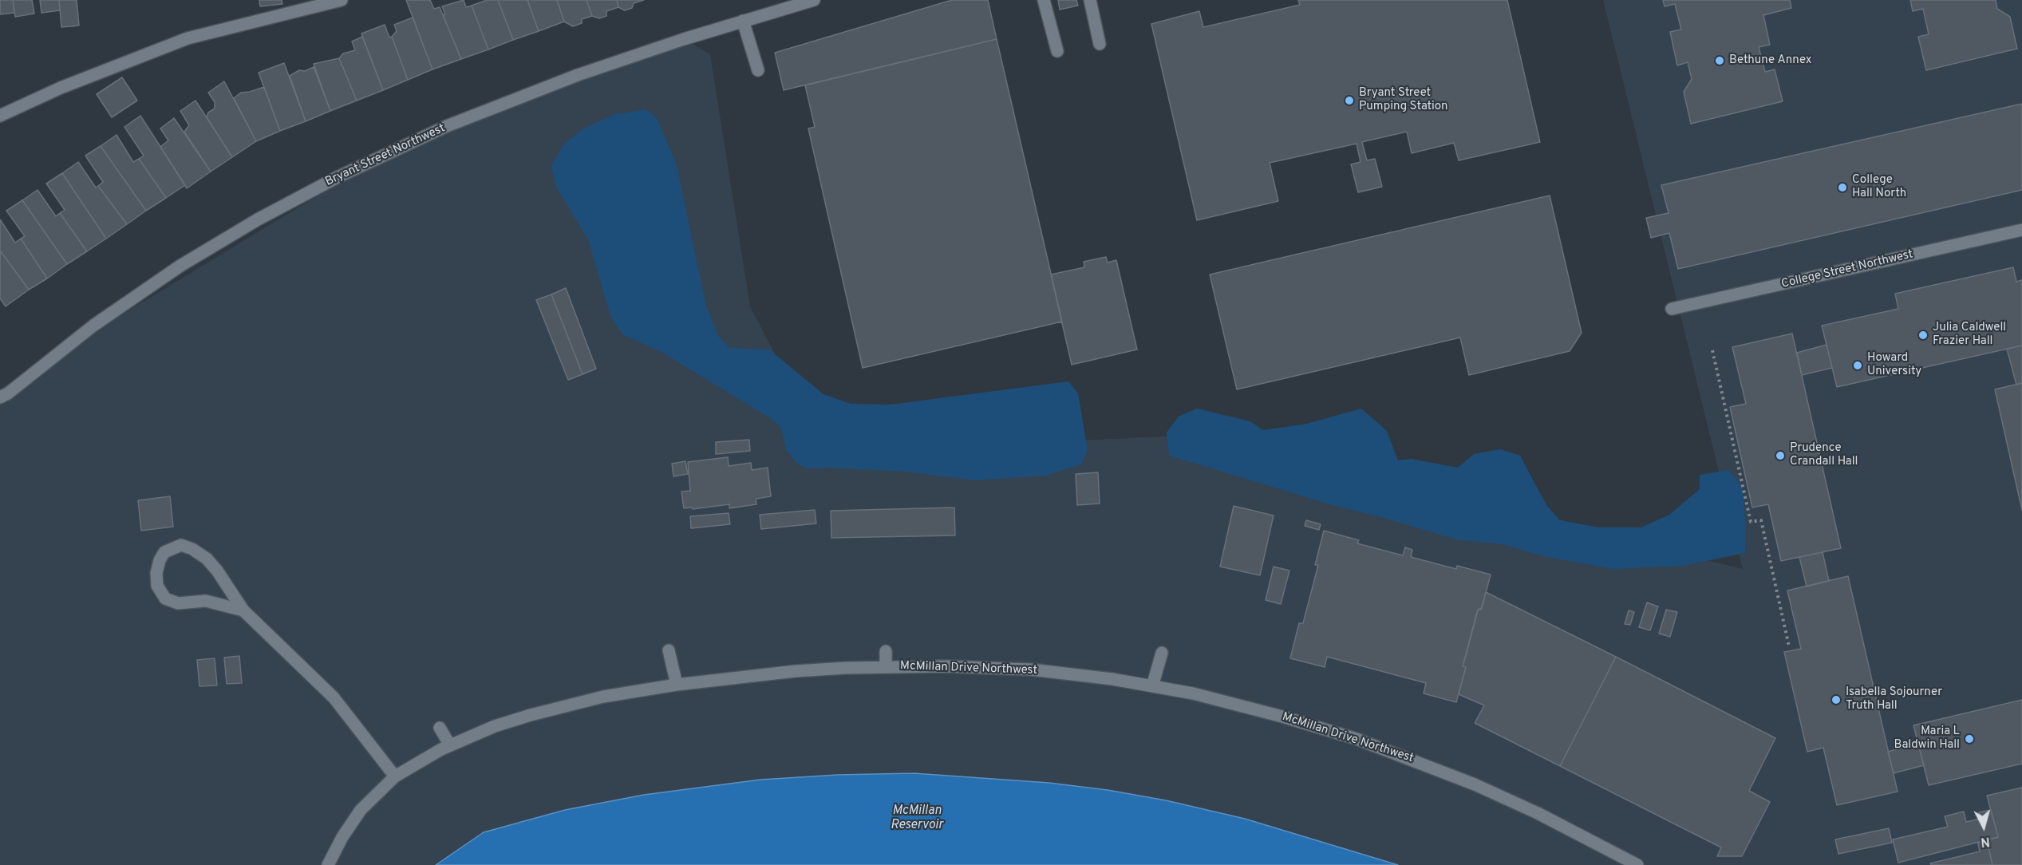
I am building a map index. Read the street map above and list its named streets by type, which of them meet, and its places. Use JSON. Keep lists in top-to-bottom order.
{
  "streets": {
    "street": ["Bryant Street Northwest", "College Street Northwest", "McMillan Drive Northwest"]
  },
  "water": ["McMillan Reservoir"],
  "places": [
    "Bethune Annex",
    "Bryant Street Pumping Station",
    "College Hall North",
    "Julia Caldwell Frazier Hall",
    "Howard University",
    "Prudence Crandall Hall",
    "Isabella Sojourner Truth Hall",
    "Maria L Baldwin Hall"
  ],
  "north": "bottom"
}
